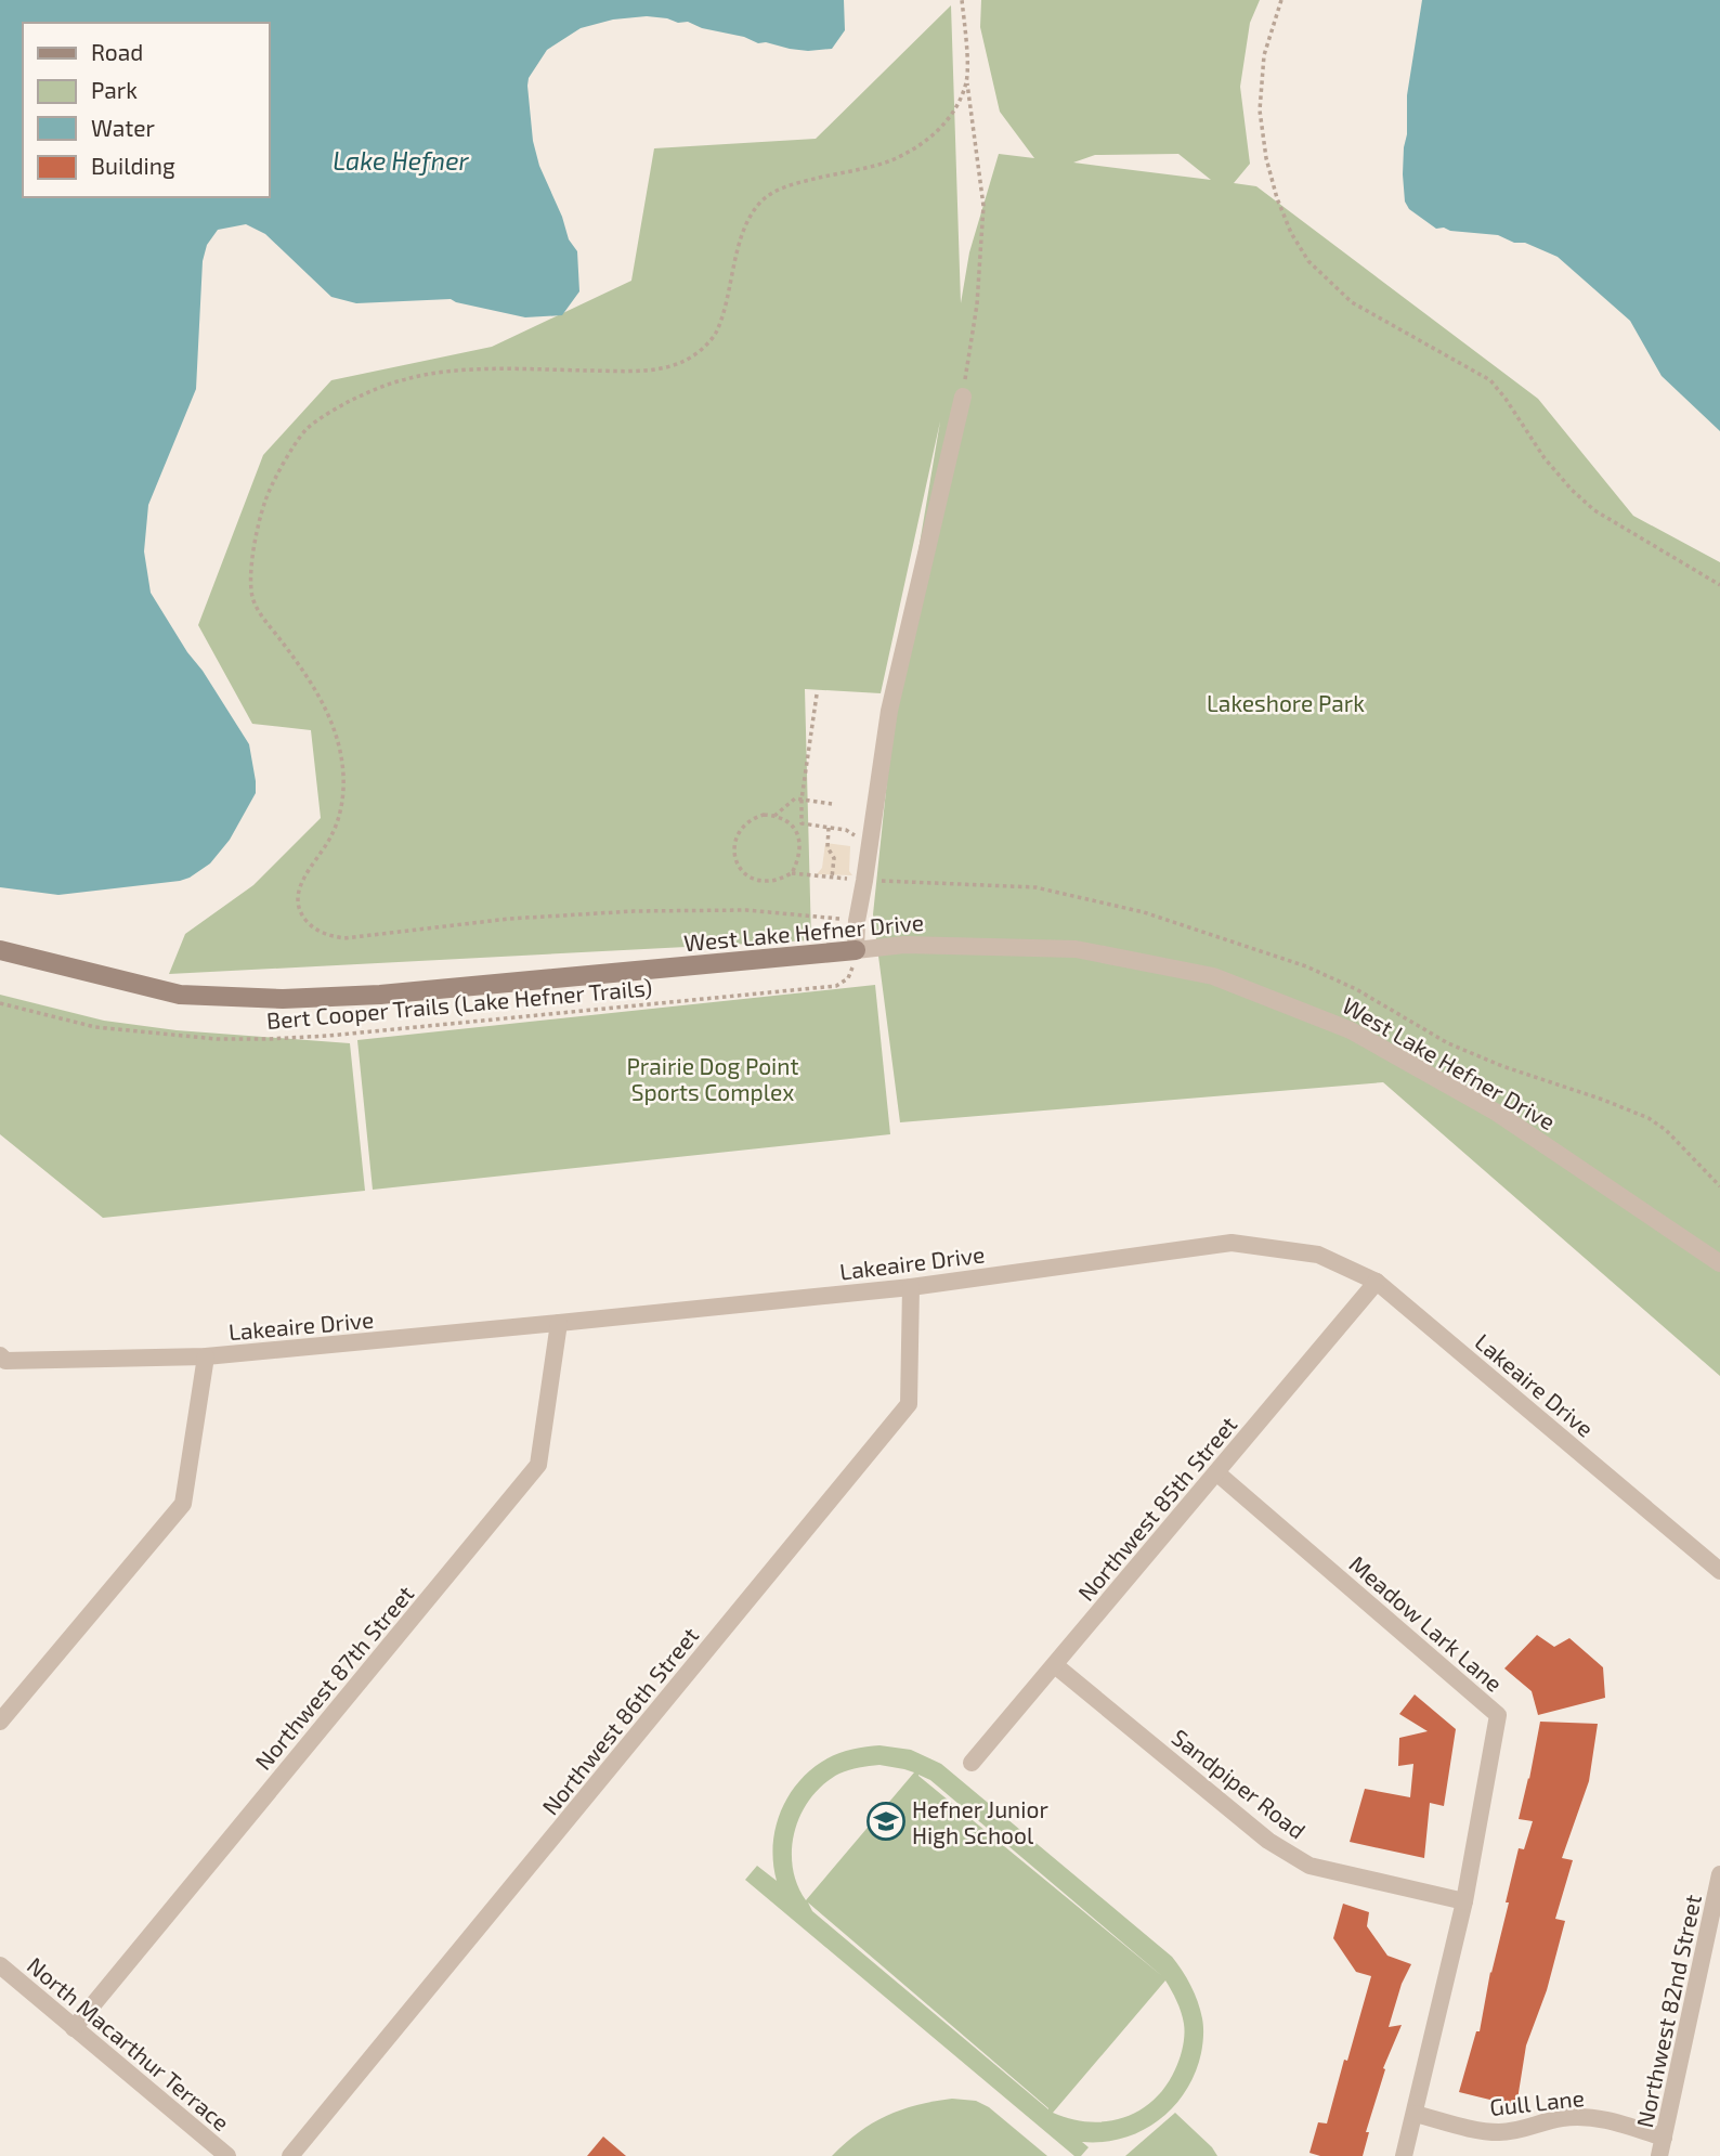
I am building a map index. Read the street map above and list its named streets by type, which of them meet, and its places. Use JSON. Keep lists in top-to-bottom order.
{
  "streets": {
    "street": [
      "West Lake Hefner Drive",
      "Lakeaire Drive",
      "Northwest 85th Street",
      "Meadow Lark Lane",
      "Northwest 87th Street",
      "Northwest 86th Street",
      "Sandpiper Road",
      "Northwest 82nd Street",
      "North Macarthur Terrace",
      "Gull Lane"
    ],
    "path": ["Bert Cooper Trails (Lake Hefner Trails)"]
  },
  "crossings": [
    ["West Lake Hefner Drive", "Bert Cooper Trails (Lake Hefner Trails)"],
    ["Lakeaire Drive", "Northwest 85th Street"],
    ["Lakeaire Drive", "Northwest 87th Street"],
    ["Lakeaire Drive", "Northwest 86th Street"],
    ["Northwest 85th Street", "Meadow Lark Lane"],
    ["Northwest 85th Street", "Sandpiper Road"],
    ["Meadow Lark Lane", "Sandpiper Road"],
    ["Northwest 87th Street", "North Macarthur Terrace"],
    ["Northwest 82nd Street", "Gull Lane"]
  ],
  "water": ["Lake Hefner"],
  "parks": ["Lakeshore Park", "Prairie Dog Point Sports Complex"],
  "places": {
    "school or university": ["Hefner Junior High School"]
  },
  "legend": [
    "Road",
    "Park",
    "Water",
    "Building"
  ]
}
